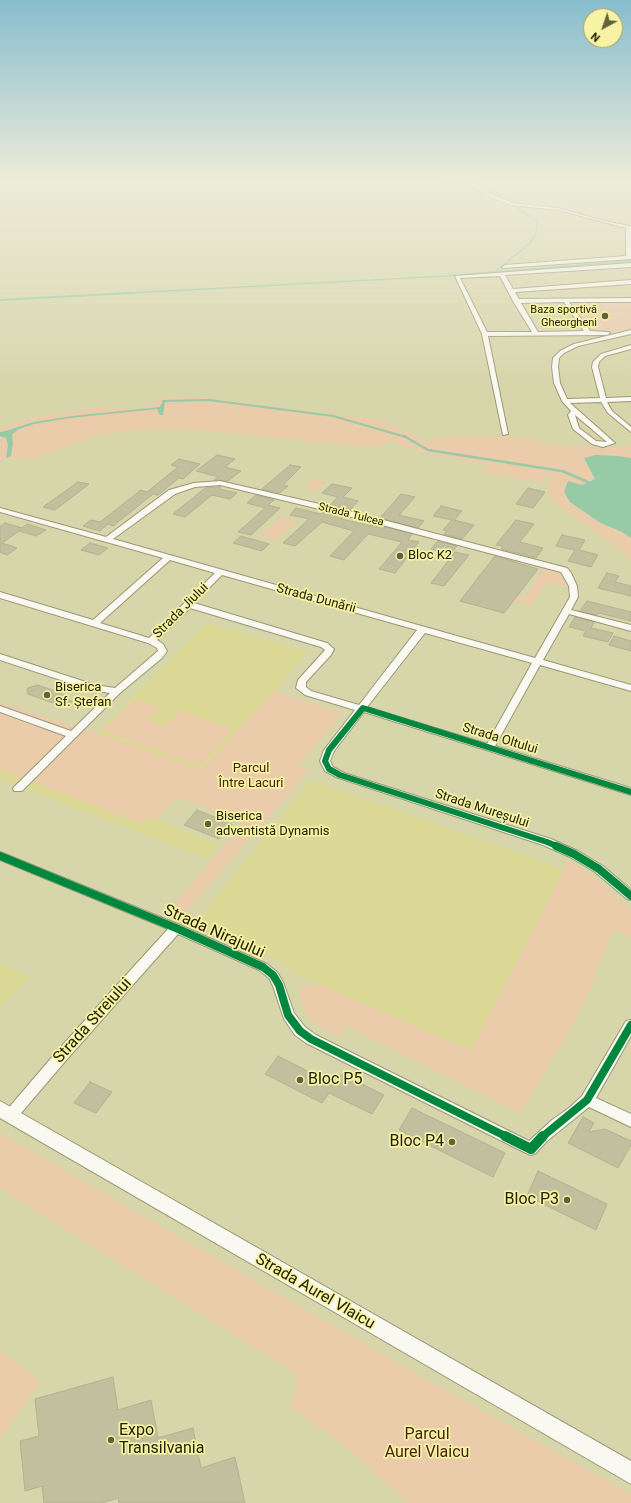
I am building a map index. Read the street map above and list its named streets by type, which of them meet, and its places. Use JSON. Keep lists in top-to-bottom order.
{
  "streets": {
    "main road": ["Strada Aurel Vlaicu"],
    "street": [
      "Strada Tulcea",
      "Strada Dunării",
      "Strada Jiului",
      "Strada Oltului",
      "Strada Mureșului",
      "Strada Nirajului",
      "Strada Streiului"
    ]
  },
  "crossings": [
    ["Strada Tulcea", "Strada Dunării"],
    ["Strada Tulcea", "Strada Oltului"],
    ["Strada Dunării", "Strada Jiului"],
    ["Strada Jiului", "Strada Oltului"],
    ["Strada Oltului", "Strada Mureșului"],
    ["Strada Nirajului", "Strada Streiului"],
    ["Strada Streiului", "Strada Aurel Vlaicu"]
  ],
  "parks": ["Parcul Între Lacuri", "Parcul Aurel Vlaicu"],
  "places": [
    "Baza sportivă Gheorgheni",
    "Bloc K2",
    "Biserica Sf. Ștefan",
    "Biserica adventistă Dynamis",
    "Bloc P5",
    "Bloc P4",
    "Bloc P3",
    "Expo Transilvania"
  ],
  "north": "bottom left"
}
